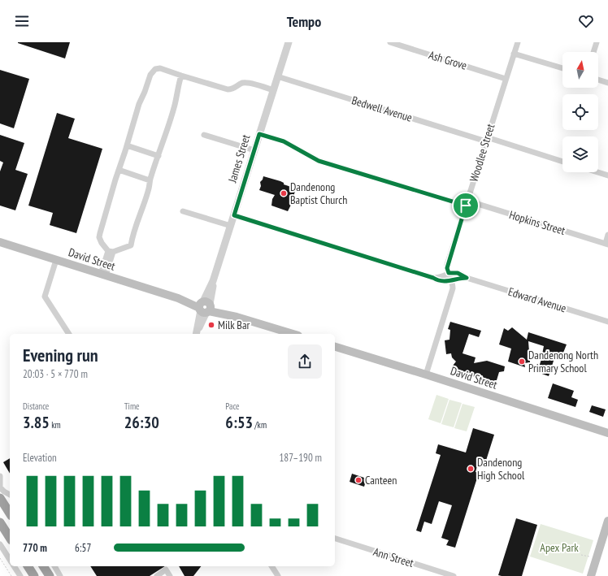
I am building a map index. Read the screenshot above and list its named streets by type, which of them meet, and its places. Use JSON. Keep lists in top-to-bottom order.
{
  "streets": {
    "main road": ["David Street"],
    "street": [
      "Ash Grove",
      "Bedwell Avenue",
      "Woodlee Street",
      "James Street",
      "Hopkins Street",
      "Edward Avenue",
      "Ann Street"
    ]
  },
  "crossings": [
    ["Ash Grove", "Woodlee Street"],
    ["Bedwell Avenue", "Woodlee Street"],
    ["Bedwell Avenue", "James Street"],
    ["Woodlee Street", "Hopkins Street"],
    ["Woodlee Street", "David Street"],
    ["Woodlee Street", "Edward Avenue"],
    ["James Street", "Hopkins Street"],
    ["James Street", "David Street"],
    ["James Street", "Edward Avenue"]
  ],
  "parks": ["Apex Park"],
  "places": [
    "Dandenong Baptist Church",
    "Milk Bar",
    "Dandenong North Primary School",
    "Dandenong High School",
    "Canteen"
  ],
  "north": "top",
  "page": {
    "header": "Tempo",
    "heading": ["Evening run", "20:03 · 5 × 770 m"],
    "stats": [
      ["Distance", "3.85 km"],
      ["Time", "26:30"],
      ["Pace", "6:53 /km"]
    ],
    "chart": ["Elevation", "187–190 m"],
    "list": [
      {
        "name": "770 m",
        "note": "6:57"
      }
    ]
  }
}
